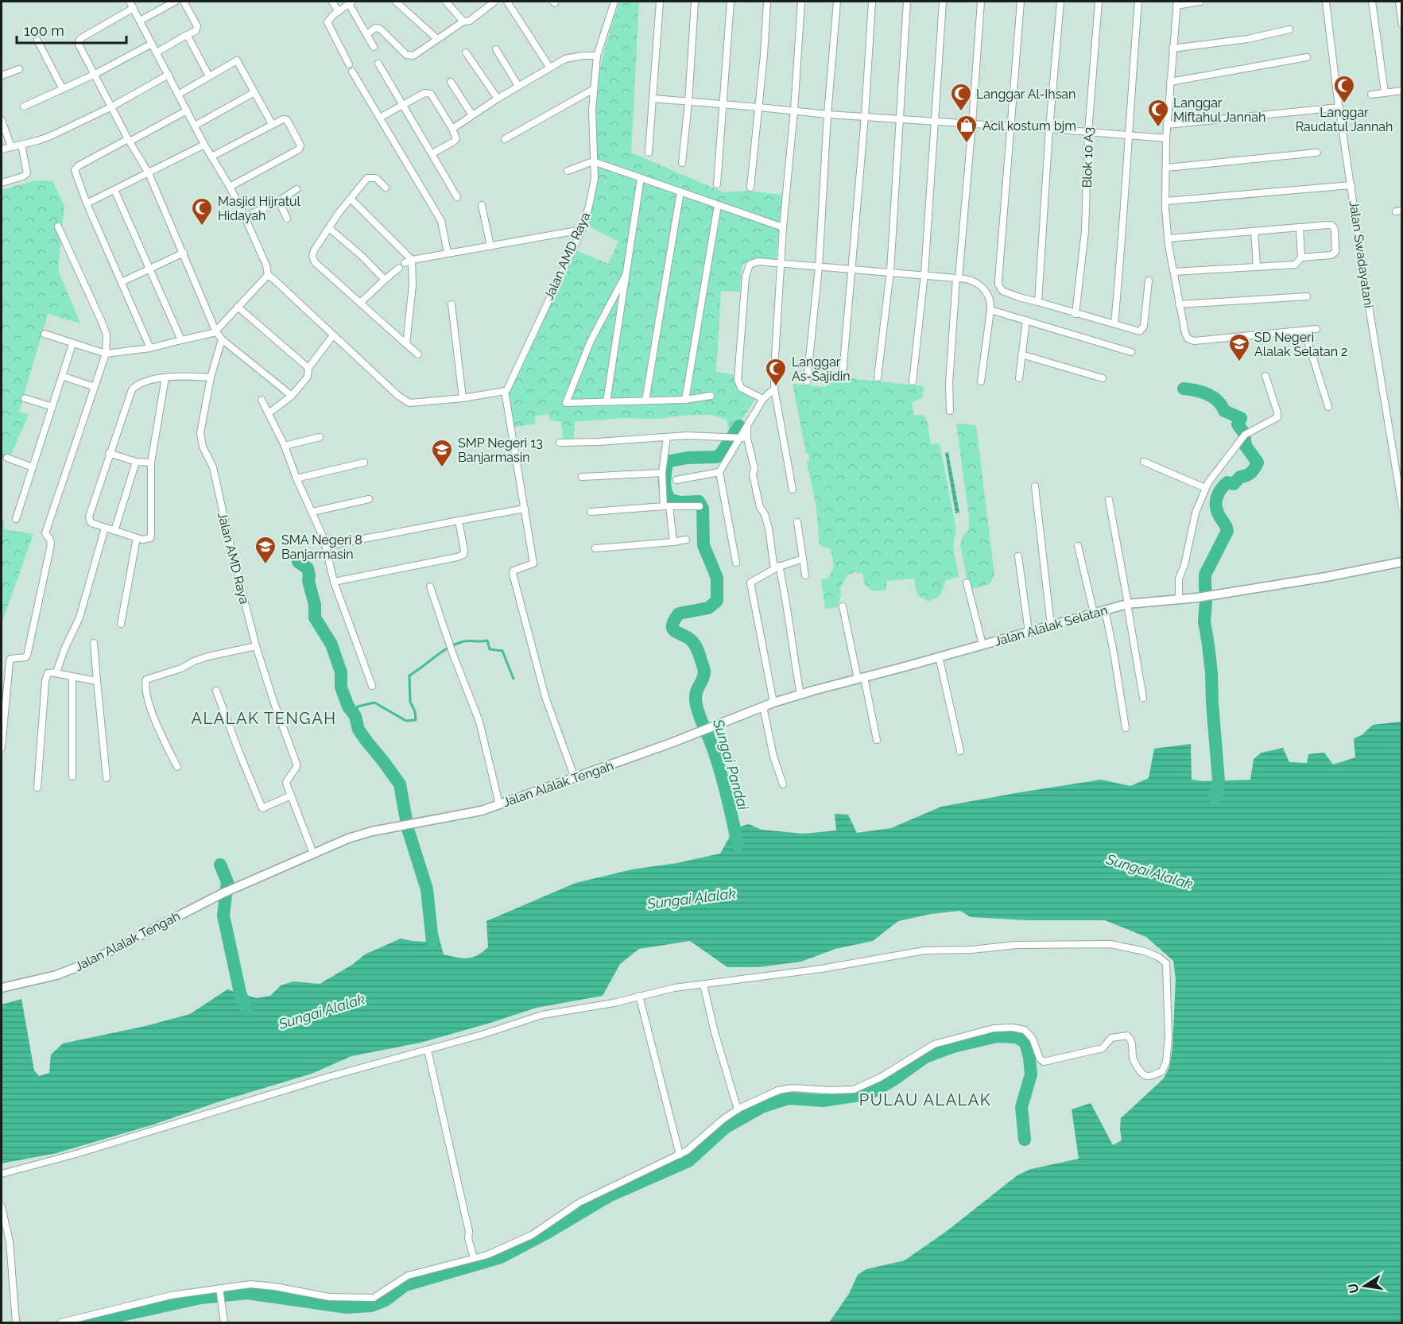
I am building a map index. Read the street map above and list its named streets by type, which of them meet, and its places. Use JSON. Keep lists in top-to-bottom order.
{
  "streets": {
    "street": [
      "Blok 10 A3",
      "Jalan Swadayatani",
      "Jalan AMD Raya",
      "Jalan Alalak Selatan",
      "Jalan Alalak Tengah"
    ]
  },
  "crossings": [
    ["Jalan AMD Raya", "Jalan Alalak Tengah"],
    ["Jalan Alalak Selatan", "Jalan Alalak Tengah"]
  ],
  "districts": ["ALALAK TENGAH", "PULAU ALALAK"],
  "water": ["Sungai Pandai", "Sungai Alalak"],
  "places": {
    "mosque": [
      "Langgar Raudatul Jannah",
      "Langgar Al-Ihsan",
      "Langgar Miftahul Jannah",
      "Masjid Hijratul Hidayah",
      "Langgar As-Sajidin"
    ],
    "shop": ["Acil kostum bjm"],
    "school or university": ["SD Negeri Alalak Selatan 2", "SMP Negeri 13 Banjarmasin", "SMA Negeri 8 Banjarmasin"]
  },
  "scale_bar": "100 m",
  "north": "left"
}
